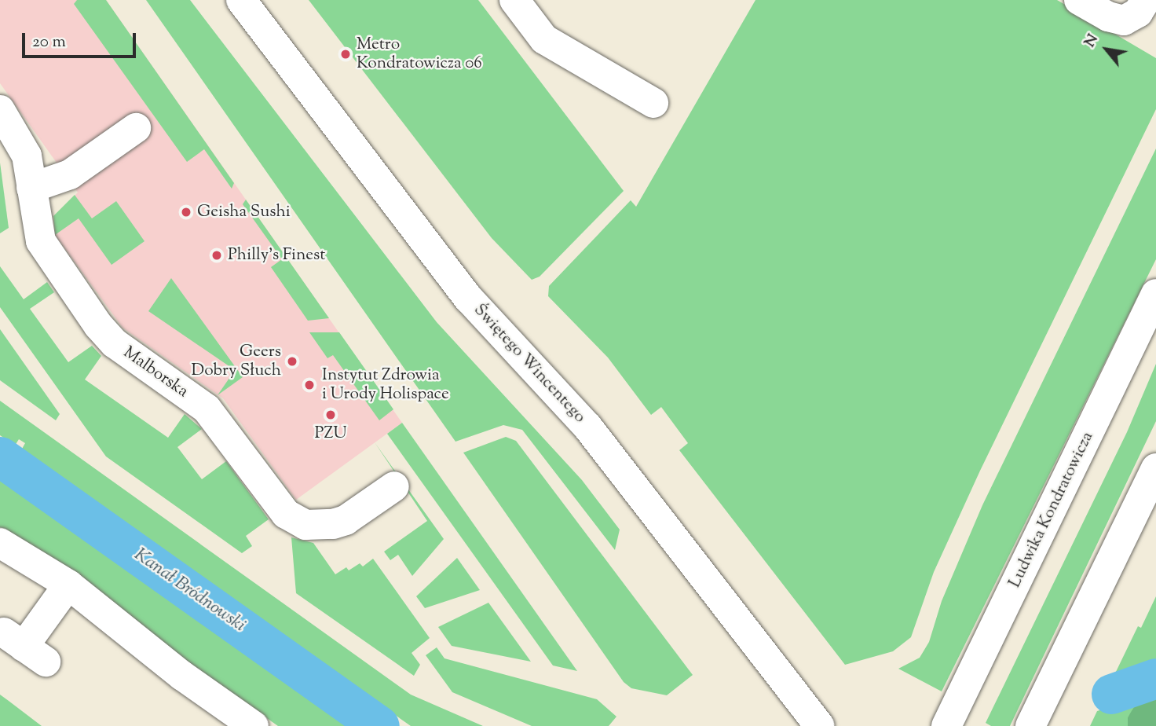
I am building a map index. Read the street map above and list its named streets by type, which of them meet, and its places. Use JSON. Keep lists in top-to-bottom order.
{
  "streets": {
    "street": ["Świętego Wincentego", "Malborska", "Ludwika Kondratowicza"]
  },
  "water": ["Kanał Bródnowski"],
  "places": [
    "Metro Kondratowicza 06",
    "Geisha Sushi",
    "Philly's Finest",
    "Geers Dobry Słuch",
    "Instytut Zdrowia i Urody Holispace",
    "PZU"
  ],
  "scale_bar": "20 m",
  "north": "top left"
}
